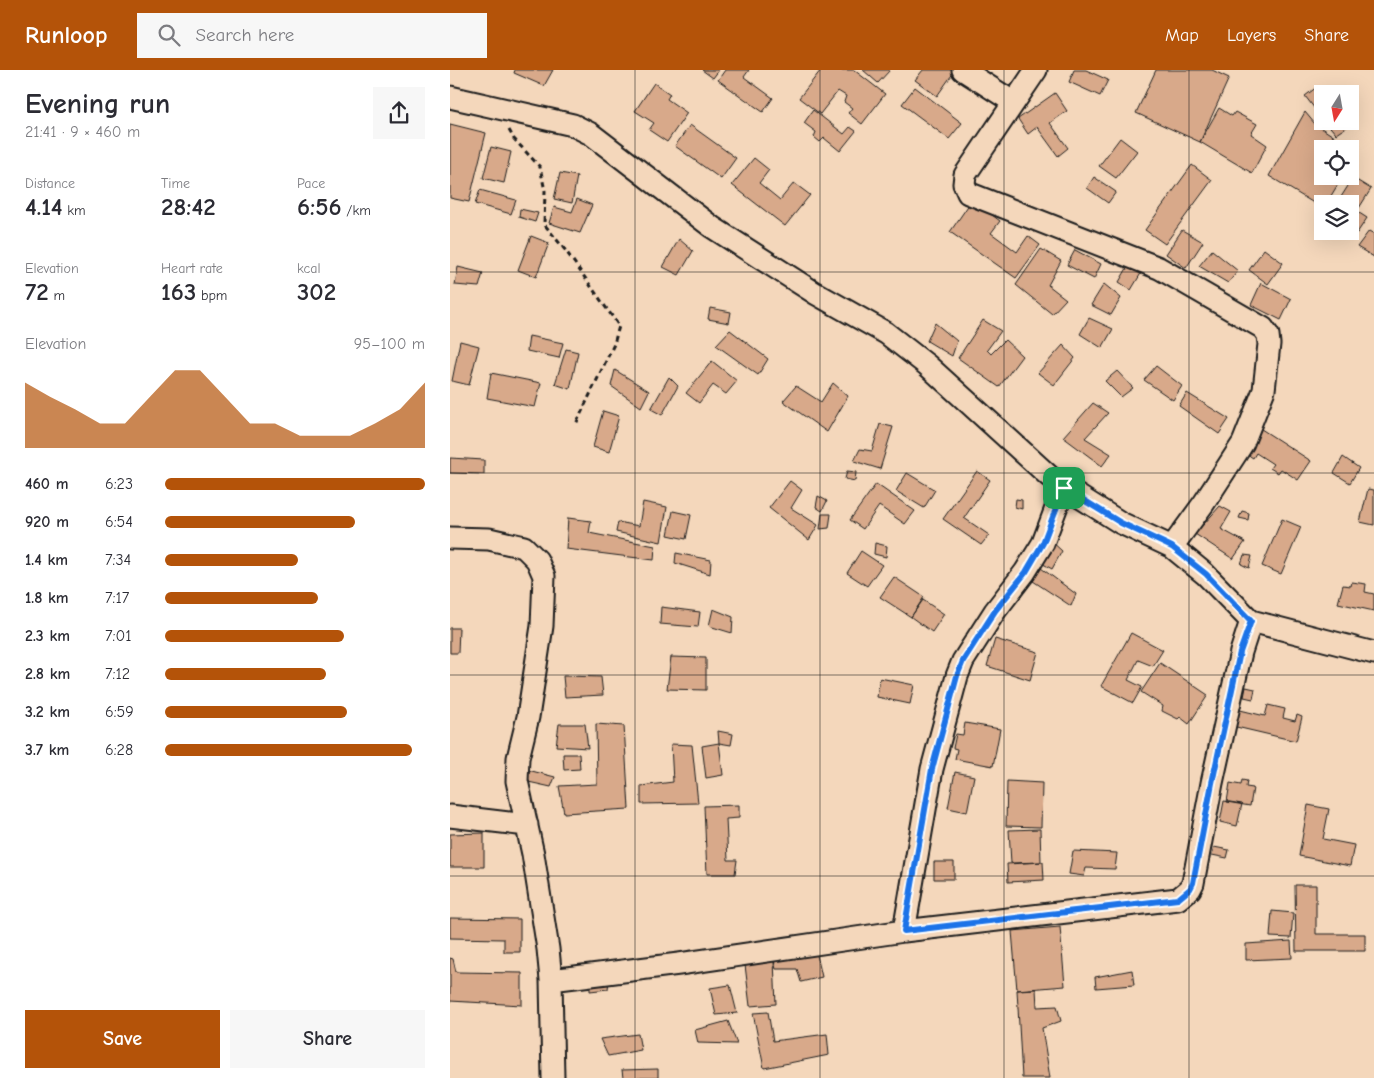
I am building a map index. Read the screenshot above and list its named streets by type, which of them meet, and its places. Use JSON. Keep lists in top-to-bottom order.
{
  "north": "bottom",
  "page": {
    "header": "Runloop",
    "search": "Search here",
    "nav": ["Map", "Layers", "Share"],
    "heading": ["Evening run", "21:41 · 9 × 460 m"],
    "stats": [
      ["Distance", "4.14 km"],
      ["Time", "28:42"],
      ["Pace", "6:56 /km"],
      ["Elevation", "72 m"],
      ["Heart rate", "163 bpm"],
      ["kcal", "302"]
    ],
    "chart": ["Elevation", "95–100 m"],
    "list": [
      {
        "name": "460 m",
        "note": "6:23"
      },
      {
        "name": "920 m",
        "note": "6:54"
      },
      {
        "name": "1.4 km",
        "note": "7:34"
      },
      {
        "name": "1.8 km",
        "note": "7:17"
      },
      {
        "name": "2.3 km",
        "note": "7:01"
      },
      {
        "name": "2.8 km",
        "note": "7:12"
      },
      {
        "name": "3.2 km",
        "note": "6:59"
      },
      {
        "name": "3.7 km",
        "note": "6:28"
      }
    ],
    "buttons": ["Save", "Share"]
  }
}
